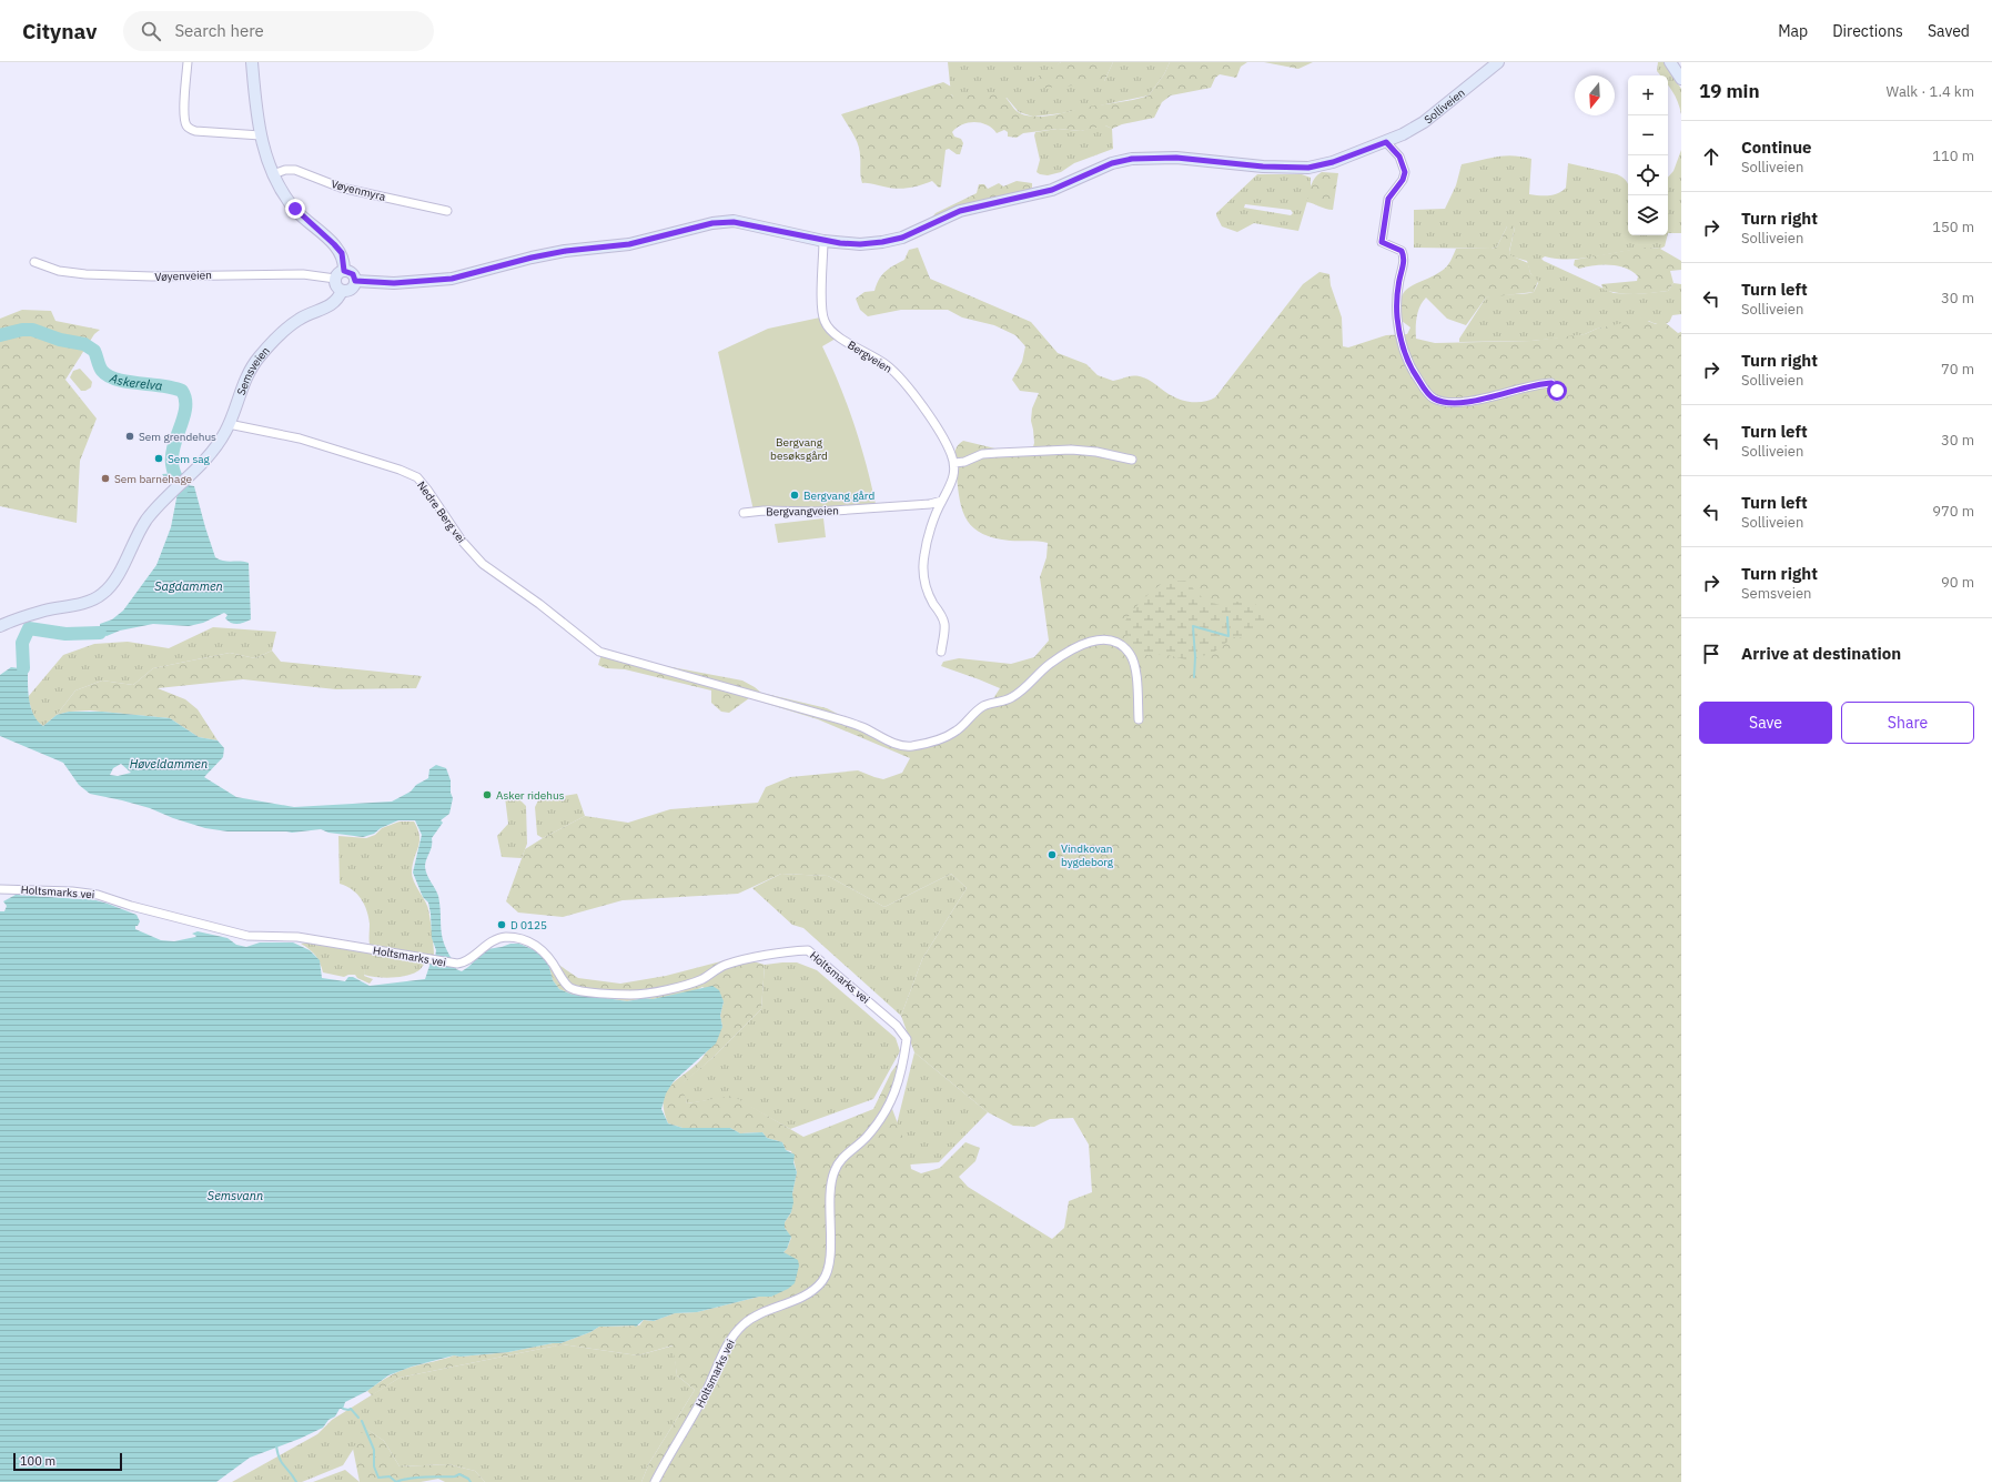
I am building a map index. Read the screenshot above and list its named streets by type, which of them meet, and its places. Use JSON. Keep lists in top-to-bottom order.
{
  "streets": {
    "street": [
      "Solliveien",
      "Vøyenmyra",
      "Vøyenveien",
      "Bergveien",
      "Semsveien",
      "Bergvangveien",
      "Nedre Berg vei",
      "Holtsmarks vei"
    ]
  },
  "crossings": [
    ["Solliveien", "Vøyenveien"],
    ["Solliveien", "Bergveien"],
    ["Solliveien", "Semsveien"],
    ["Vøyenveien", "Semsveien"],
    ["Semsveien", "Nedre Berg vei"]
  ],
  "water": [
    "Askerelva",
    "Sagdammen",
    "Høveldammen",
    "Semsvann"
  ],
  "parks": ["Bergvang besøksgård"],
  "places": [
    "Sem grendehus",
    "Sem sag",
    "Sem barnehage",
    "Bergvang gård",
    "Asker ridehus",
    "Vindkovan bygdeborg",
    "D 0125"
  ],
  "scale_bar": "100 m",
  "north": "bottom",
  "page": {
    "header": "Citynav",
    "search": "Search here",
    "nav": ["Map", "Directions", "Saved"],
    "heading": ["19 min", "Walk · 1.4 km"],
    "map_buttons": ["+", "−"],
    "list": [
      ["Continue", "Solliveien", "110 m"],
      ["Turn right", "Solliveien", "150 m"],
      ["Turn left", "Solliveien", "30 m"],
      ["Turn right", "Solliveien", "70 m"],
      ["Turn left", "Solliveien", "30 m"],
      ["Turn left", "Solliveien", "970 m"],
      ["Turn right", "Semsveien", "90 m"],
      "Arrive at destination"
    ],
    "buttons": ["Save", "Share"],
    "scale": "100 m"
  }
}
